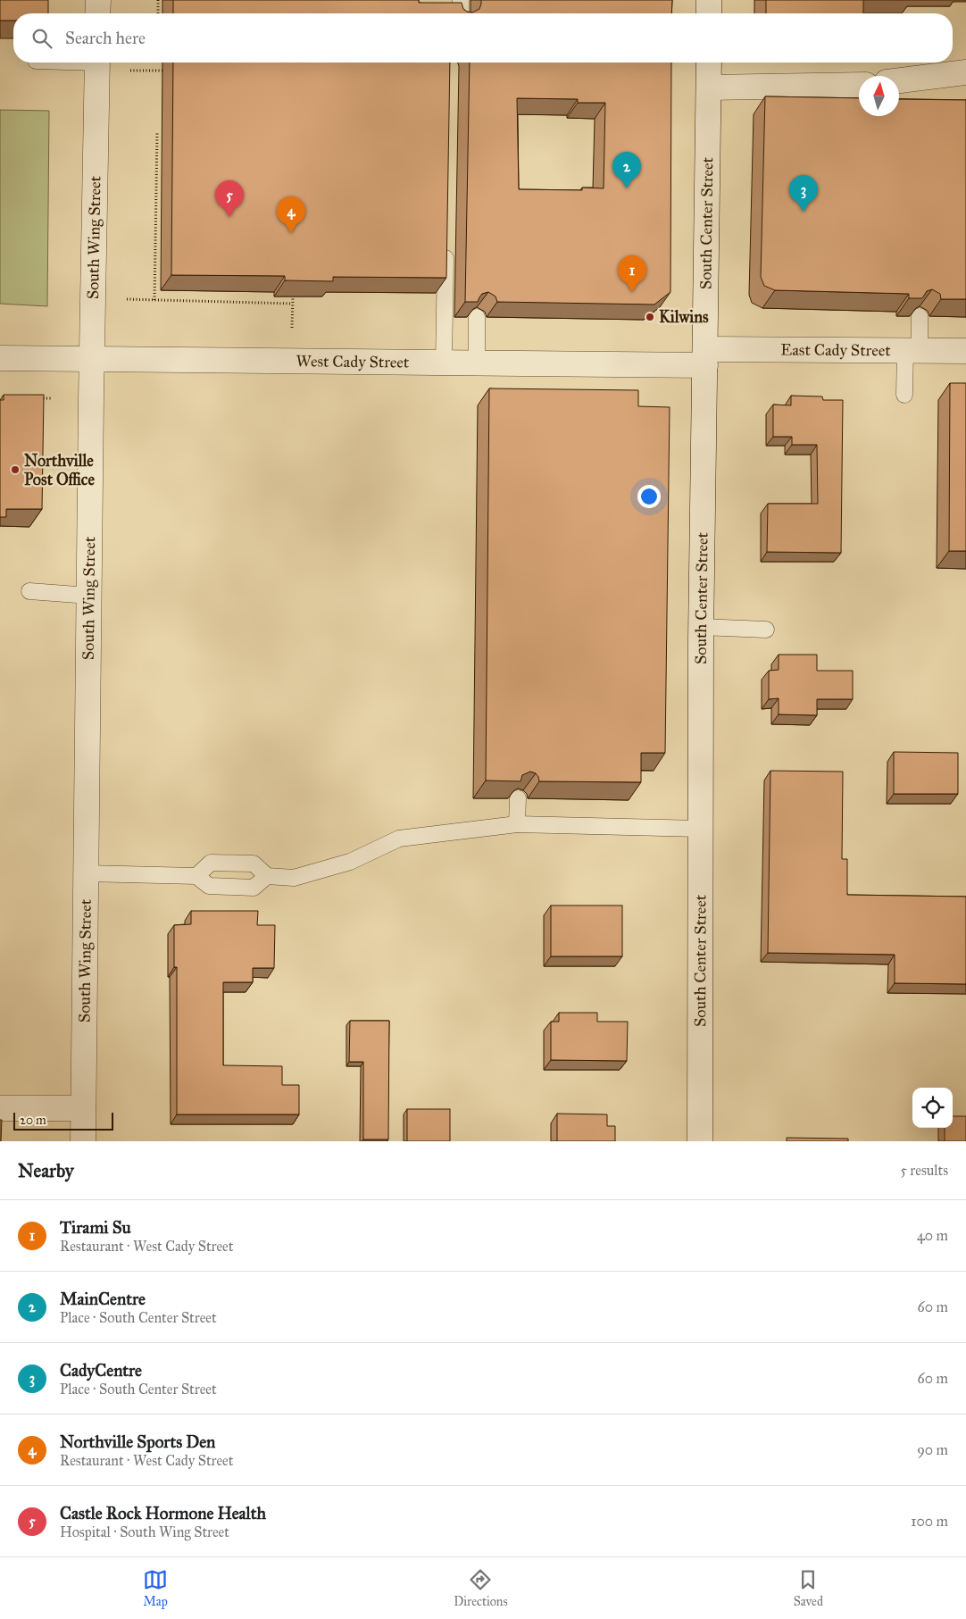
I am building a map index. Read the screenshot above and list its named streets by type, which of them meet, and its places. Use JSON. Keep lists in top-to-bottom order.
{
  "streets": {
    "street": [
      "South Center Street",
      "South Wing Street",
      "East Cady Street",
      "West Cady Street"
    ]
  },
  "crossings": [
    ["South Center Street", "East Cady Street"],
    ["South Center Street", "West Cady Street"],
    ["South Wing Street", "West Cady Street"],
    ["East Cady Street", "West Cady Street"]
  ],
  "places": ["Kilwins", "Northville Post Office"],
  "scale_bar": "20 m",
  "north": "top",
  "page": {
    "search": "Search here",
    "pins": [
      "2",
      "3",
      "5",
      "4",
      "1"
    ],
    "scale": "20 m",
    "heading": ["Nearby", "5 results"],
    "list": [
      {
        "mark": "1",
        "name": "Tirami Su",
        "note": "Restaurant · West Cady Street",
        "value": "40 m"
      },
      {
        "mark": "2",
        "name": "MainCentre",
        "note": "Place · South Center Street",
        "value": "60 m"
      },
      {
        "mark": "3",
        "name": "CadyCentre",
        "note": "Place · South Center Street",
        "value": "60 m"
      },
      {
        "mark": "4",
        "name": "Northville Sports Den",
        "note": "Restaurant · West Cady Street",
        "value": "90 m"
      },
      {
        "mark": "5",
        "name": "Castle Rock Hormone Health",
        "note": "Hospital · South Wing Street",
        "value": "100 m"
      }
    ],
    "nav": ["Map", "Directions", "Saved"]
  }
}
